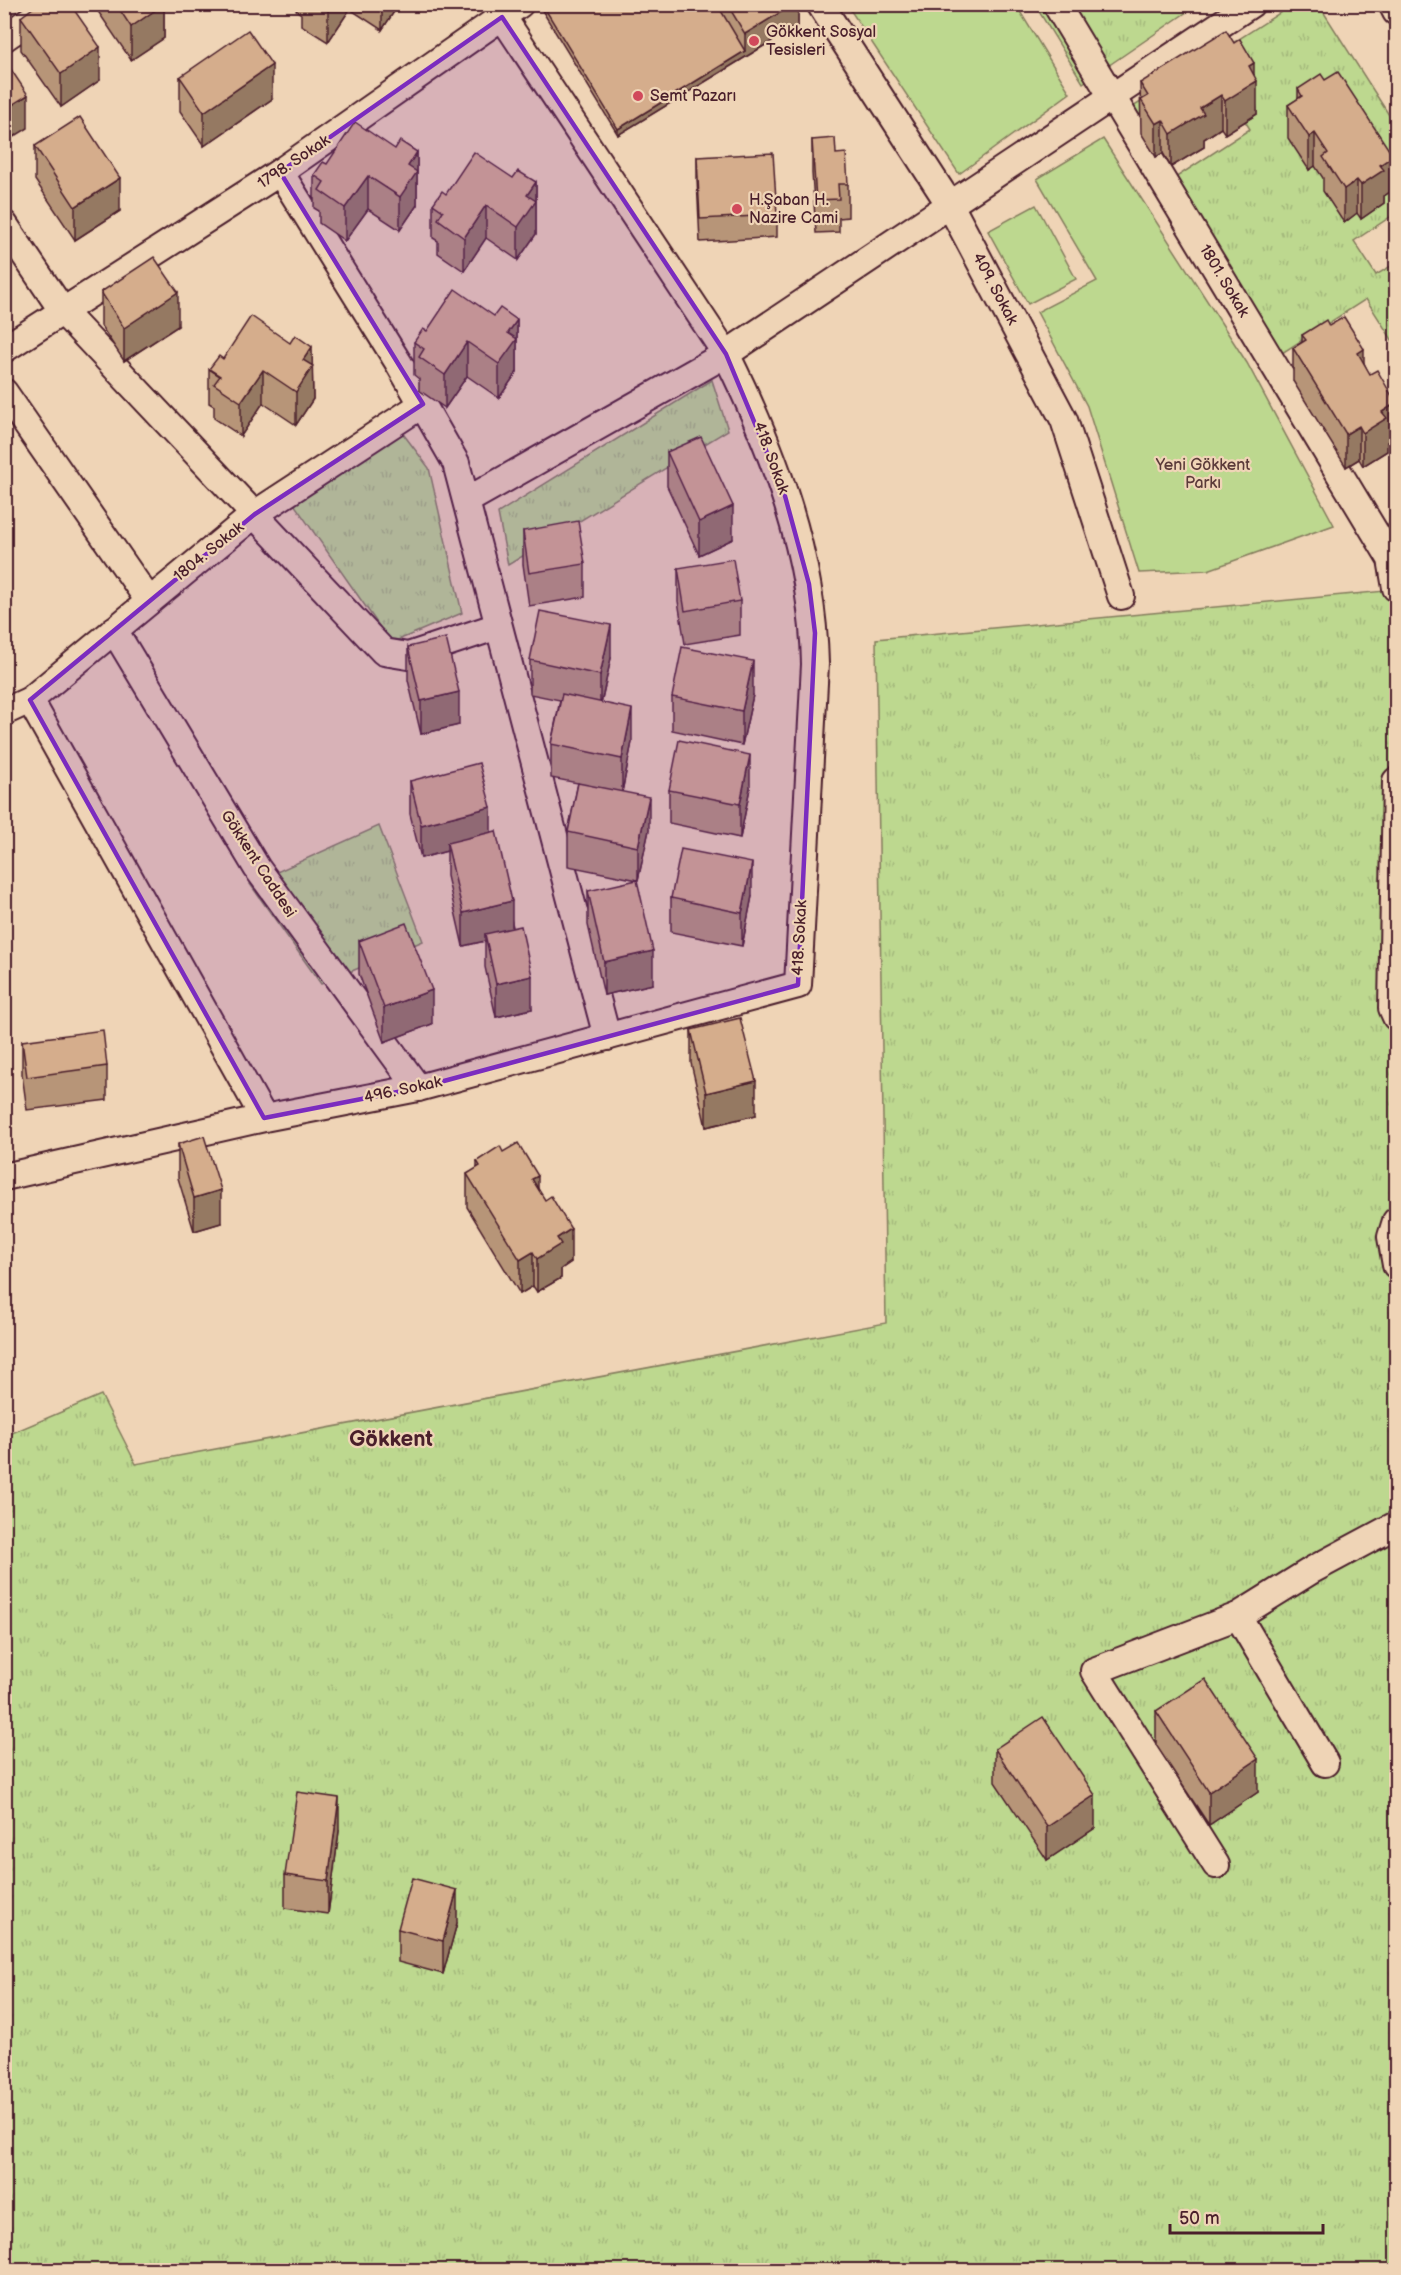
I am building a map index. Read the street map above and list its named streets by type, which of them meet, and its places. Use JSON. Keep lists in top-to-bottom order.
{
  "streets": {
    "street": [
      "1798. Sokak",
      "1801. Sokak",
      "409. Sokak",
      "418. Sokak",
      "1804. Sokak",
      "Gökkent Caddesi",
      "496. Sokak"
    ]
  },
  "crossings": [
    ["1798. Sokak", "418. Sokak"],
    ["418. Sokak", "496. Sokak"],
    ["1804. Sokak", "Gökkent Caddesi"],
    ["Gökkent Caddesi", "496. Sokak"]
  ],
  "districts": ["Gökkent"],
  "parks": ["Yeni Gökkent Parkı"],
  "places": ["Gökkent Sosyal Tesisleri", "Semt Pazarı", "H.Şaban H. Nazire Cami"],
  "scale_bar": "50 m"
}
